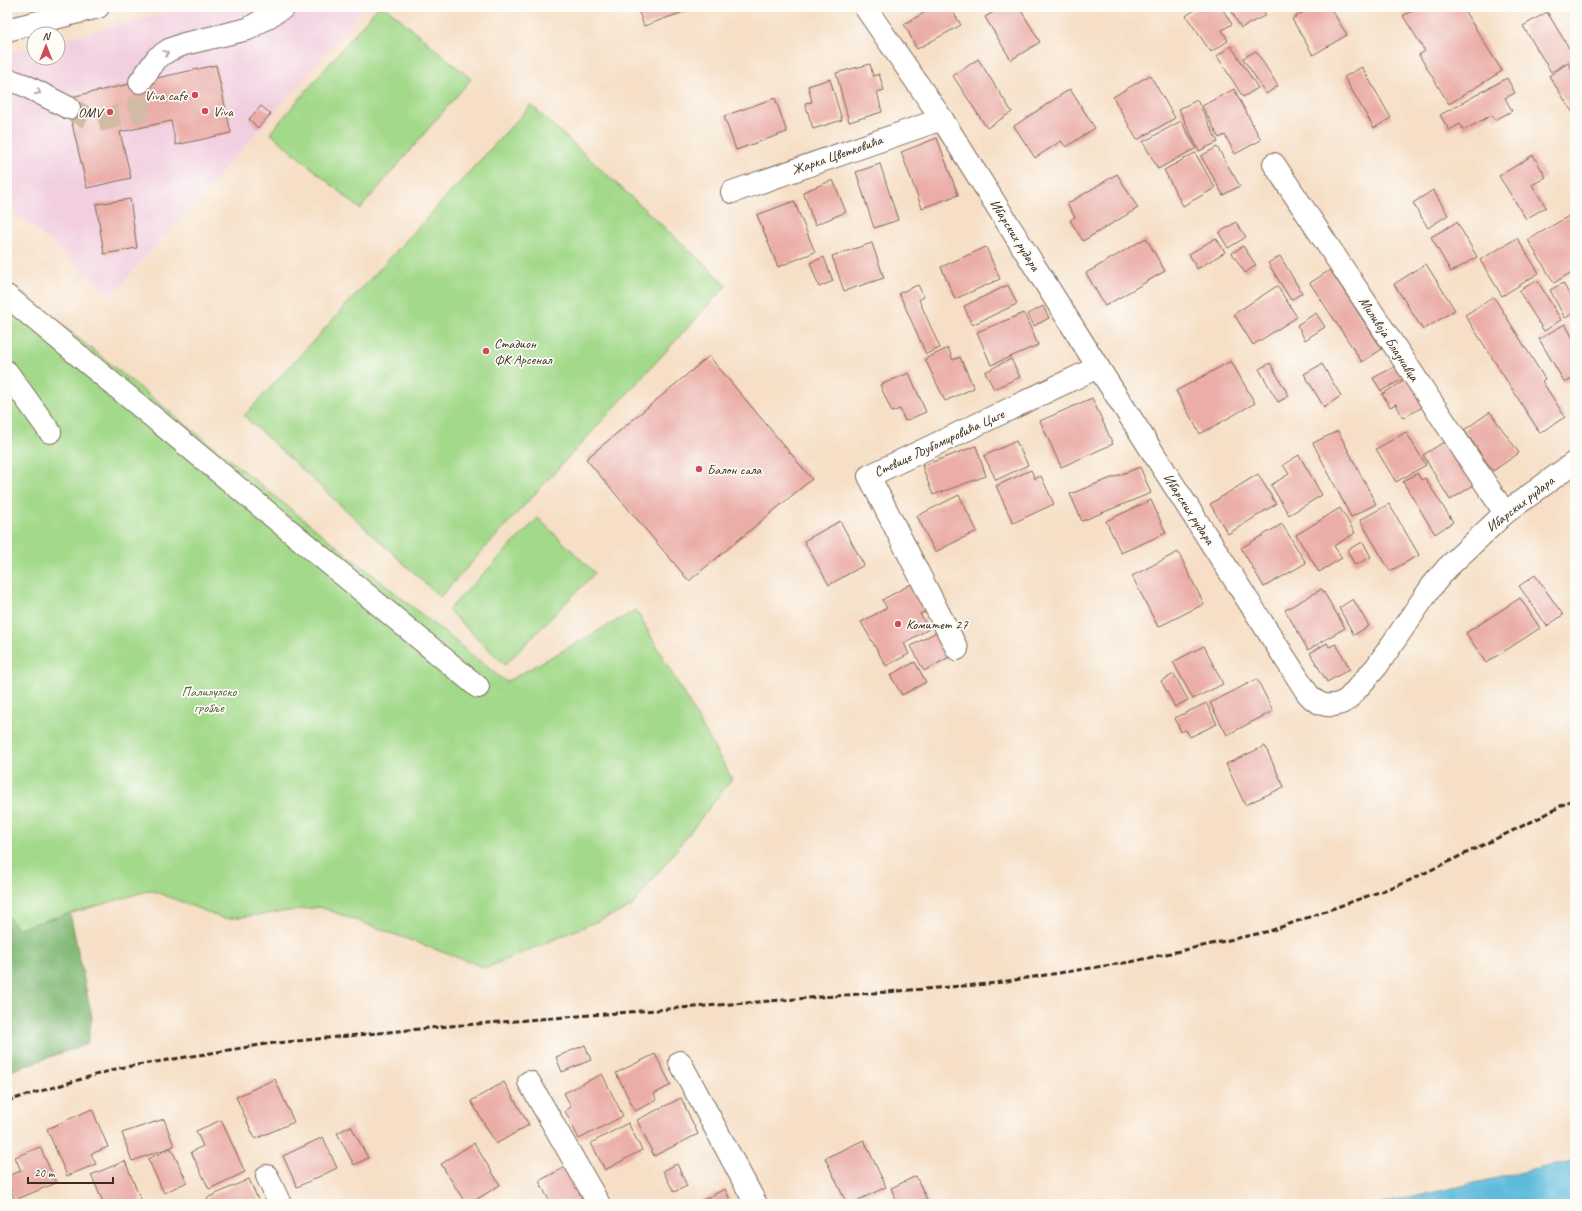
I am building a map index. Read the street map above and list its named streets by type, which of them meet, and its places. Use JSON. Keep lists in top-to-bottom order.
{
  "streets": {
    "street": [
      "Жарка Цветковића",
      "Ибарских рудара",
      "Миливоја Блазнавца",
      "Стевице Љубомировића Циге"
    ]
  },
  "crossings": [
    ["Жарка Цветковића", "Ибарских рудара"],
    ["Ибарских рудара", "Миливоја Блазнавца"],
    ["Ибарских рудара", "Стевице Љубомировића Циге"]
  ],
  "parks": ["Палилулско гробље"],
  "places": [
    "Viva cafe",
    "Viva",
    "OMV",
    "Стадион ФК Арсенал",
    "Балон сала",
    "Комитет 27"
  ],
  "scale_bar": "20 m",
  "north": "top"
}
